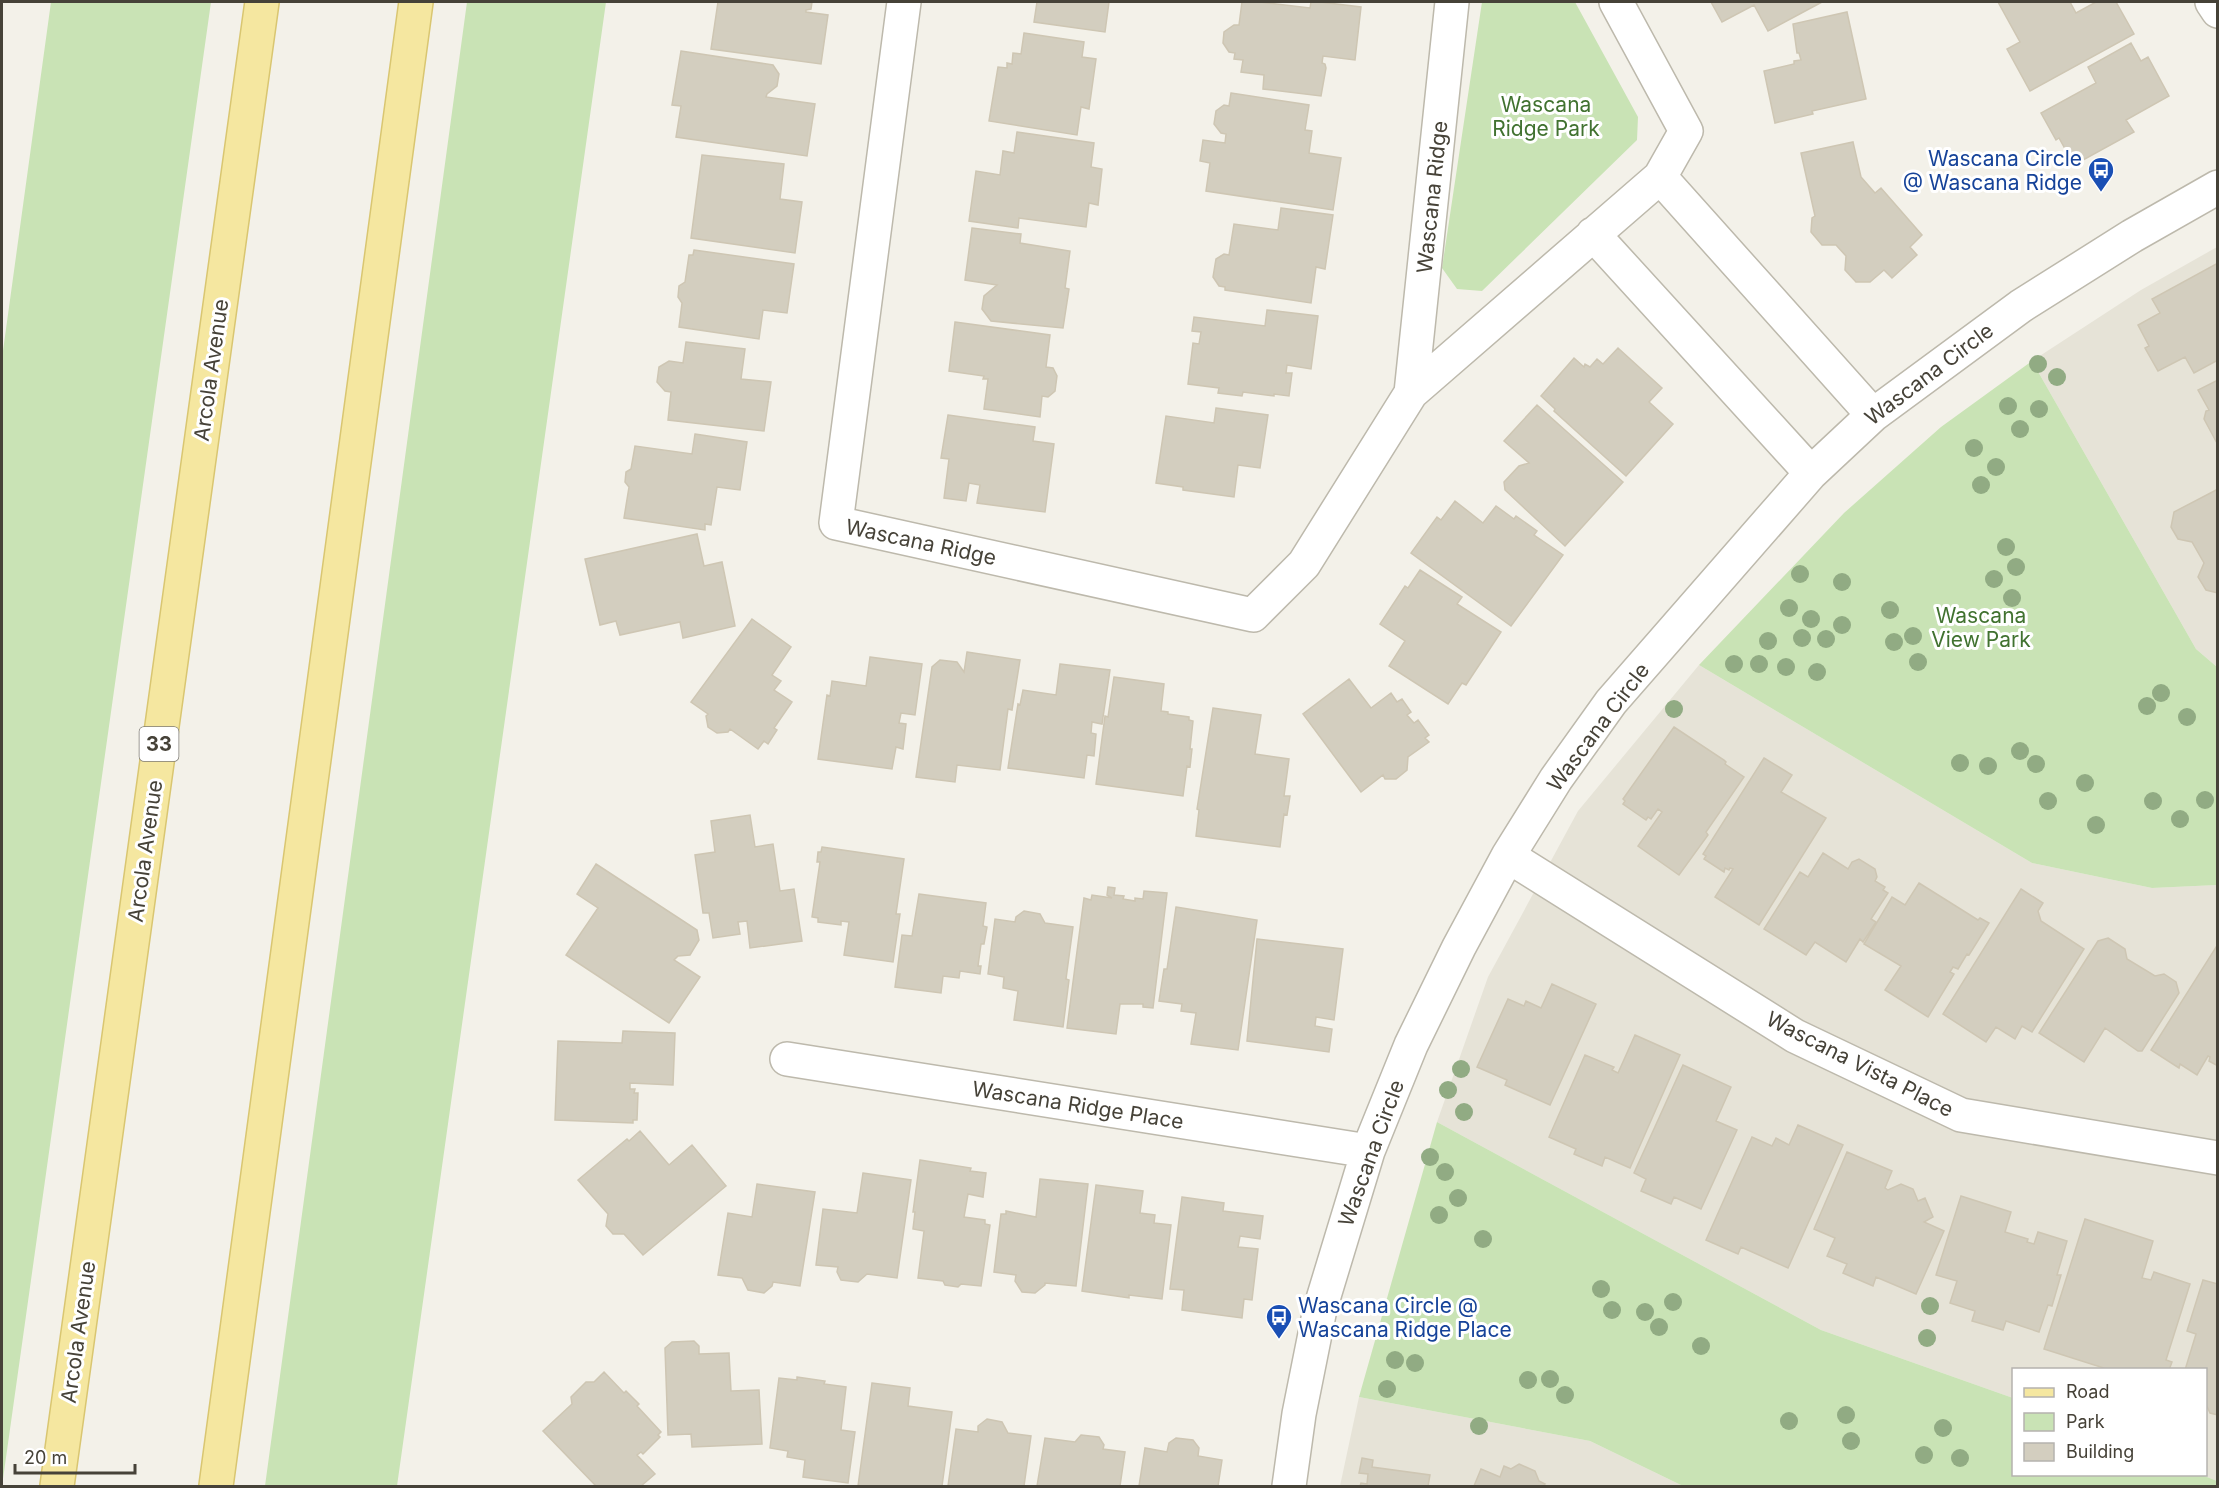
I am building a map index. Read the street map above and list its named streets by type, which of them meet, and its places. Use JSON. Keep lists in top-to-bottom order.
{
  "streets": {
    "main road": ["Arcola Avenue", "33"],
    "street": [
      "Wascana Ridge",
      "Wascana Circle",
      "Wascana Vista Place",
      "Wascana Ridge Place"
    ]
  },
  "crossings": [
    ["Wascana Circle", "Wascana Vista Place"],
    ["Wascana Circle", "Wascana Ridge Place"]
  ],
  "parks": ["Wascana Ridge Park", "Wascana View Park"],
  "places": {
    "bus stop": ["Wascana Circle @ Wascana Ridge", "Wascana Circle @ Wascana Ridge Place"]
  },
  "legend": ["Road", "Park", "Building"],
  "scale_bar": "20 m"
}
